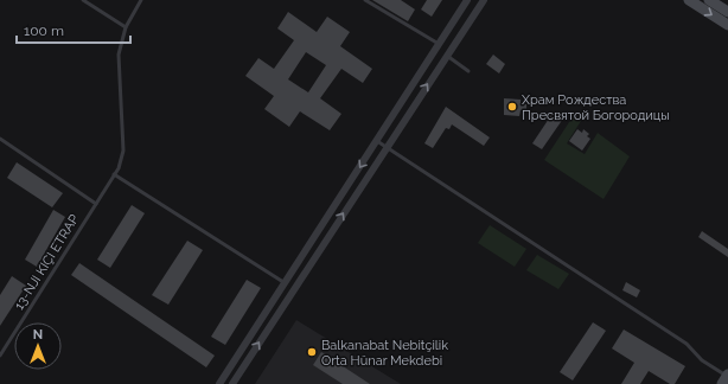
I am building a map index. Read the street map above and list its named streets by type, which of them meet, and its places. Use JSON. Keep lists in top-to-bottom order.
{
  "streets": {
    "lane": ["13-NJI KIÇI ETRAP"]
  },
  "places": ["Храм Рождества Пресвятой Богородицы", "Balkanabat Nebitçilik Orta Hünar Mekdebi"],
  "scale_bar": "100 m",
  "north": "top"
}
